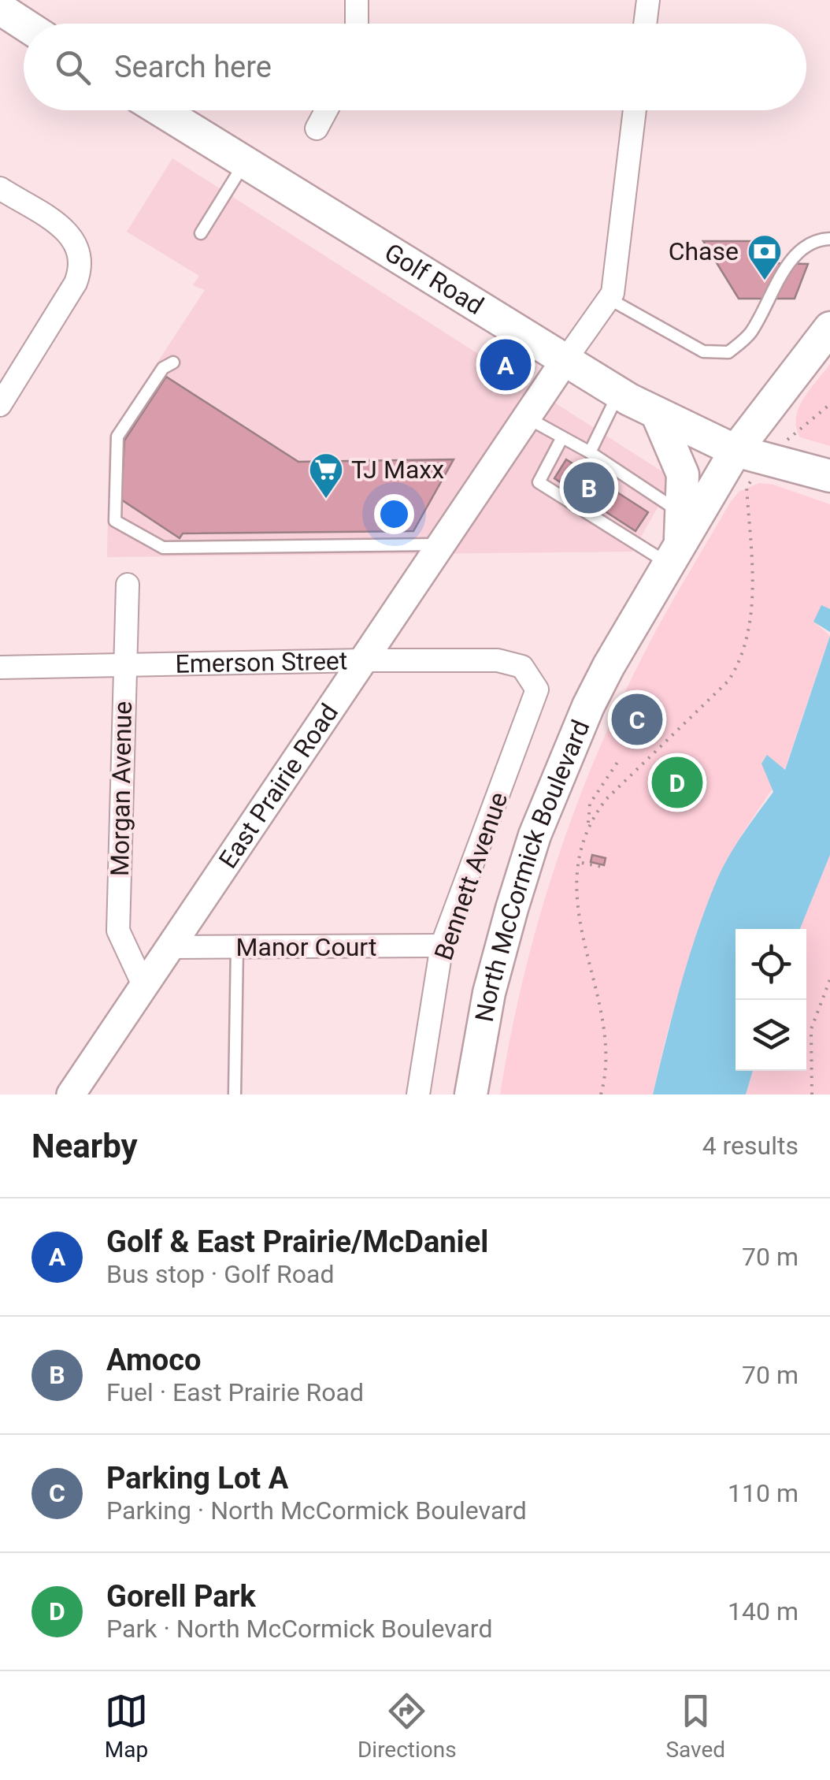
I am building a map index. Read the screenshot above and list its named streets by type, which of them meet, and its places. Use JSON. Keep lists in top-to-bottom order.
{
  "streets": {
    "main road": ["Golf Road", "North McCormick Boulevard"],
    "street": [
      "Emerson Street",
      "East Prairie Road",
      "Morgan Avenue",
      "Bennett Avenue",
      "Manor Court"
    ]
  },
  "crossings": [
    ["Golf Road", "East Prairie Road"],
    ["Emerson Street", "East Prairie Road"],
    ["Emerson Street", "Morgan Avenue"],
    ["Emerson Street", "Bennett Avenue"],
    ["East Prairie Road", "Morgan Avenue"],
    ["East Prairie Road", "Manor Court"],
    ["Bennett Avenue", "Manor Court"]
  ],
  "places": {
    "bank": ["Chase"],
    "supermarket": ["TJ Maxx"]
  },
  "page": {
    "search": "Search here",
    "pins": [
      "A",
      "B",
      "C",
      "D"
    ],
    "heading": ["Nearby", "4 results"],
    "list": [
      {
        "mark": "A",
        "name": "Golf & East Prairie/McDaniel",
        "note": "Bus stop · Golf Road",
        "value": "70 m"
      },
      {
        "mark": "B",
        "name": "Amoco",
        "note": "Fuel · East Prairie Road",
        "value": "70 m"
      },
      {
        "mark": "C",
        "name": "Parking Lot A",
        "note": "Parking · North McCormick Boulevard",
        "value": "110 m"
      },
      {
        "mark": "D",
        "name": "Gorell Park",
        "note": "Park · North McCormick Boulevard",
        "value": "140 m"
      }
    ],
    "nav": ["Map", "Directions", "Saved"]
  }
}
